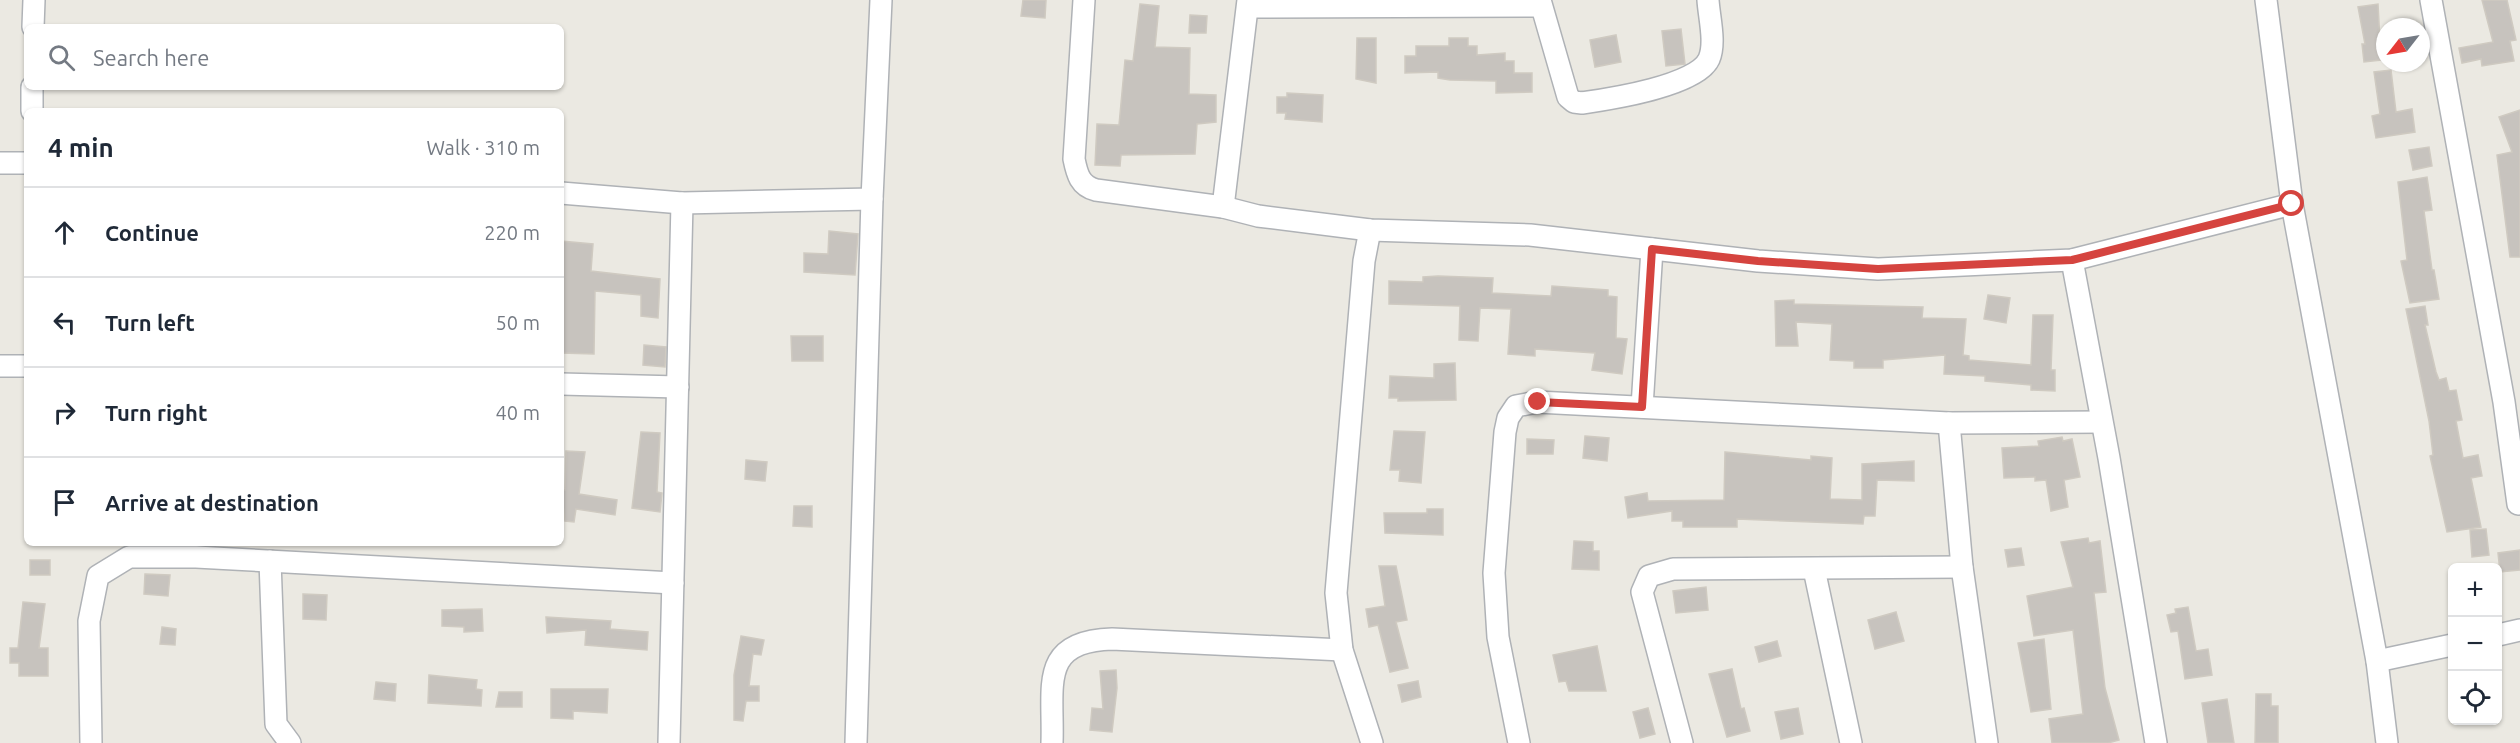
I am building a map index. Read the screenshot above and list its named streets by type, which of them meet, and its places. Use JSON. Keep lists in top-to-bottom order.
{
  "north": "bottom left",
  "page": {
    "search": "Search here",
    "heading": ["4 min", "Walk · 310 m"],
    "list": [
      ["Continue", "220 m"],
      ["Turn left", "50 m"],
      ["Turn right", "40 m"],
      "Arrive at destination"
    ],
    "map_buttons": ["+", "−"]
  }
}
